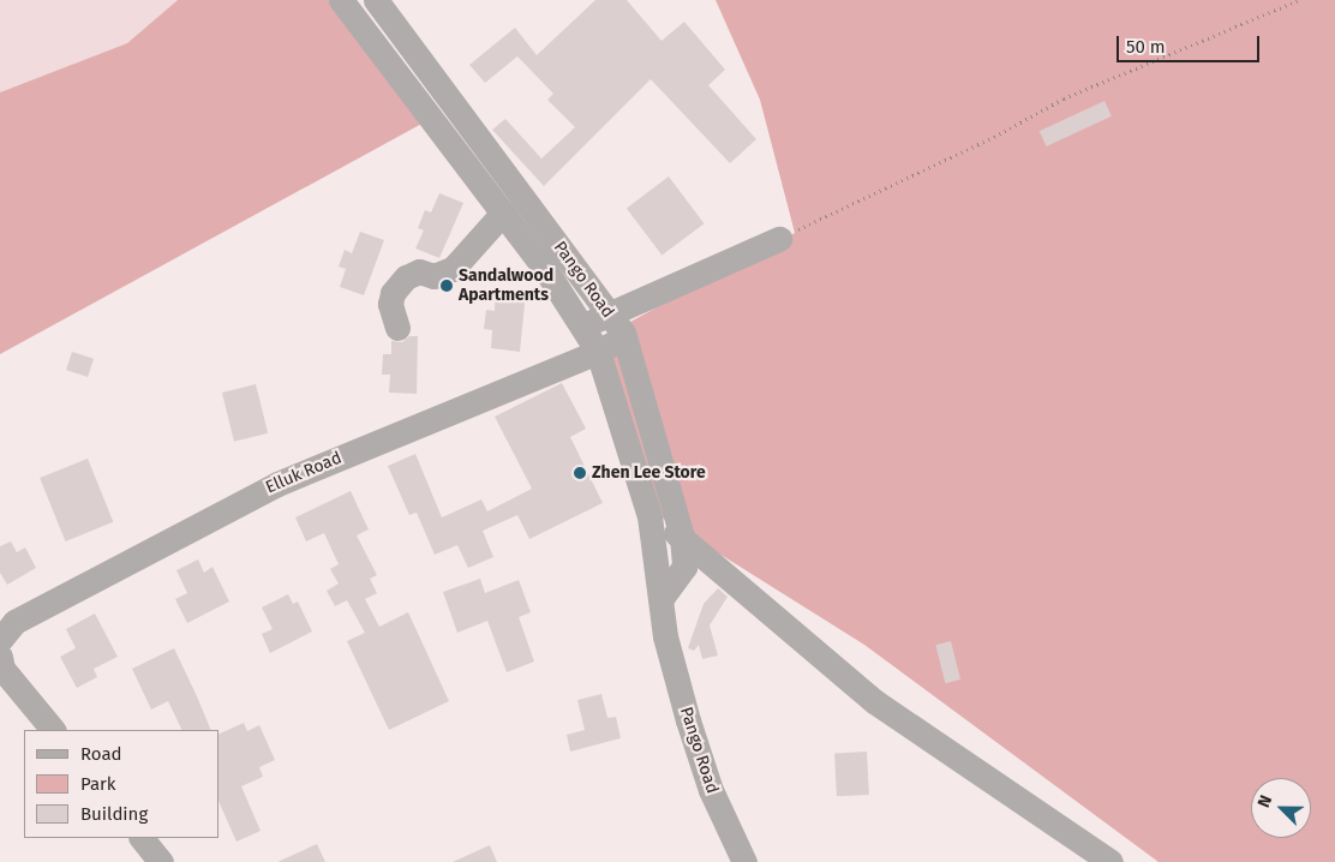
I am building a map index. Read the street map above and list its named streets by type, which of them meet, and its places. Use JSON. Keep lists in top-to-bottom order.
{
  "streets": {
    "street": ["Pango Road", "Elluk Road"]
  },
  "crossings": [
    ["Pango Road", "Elluk Road"]
  ],
  "places": ["Sandalwood Apartments", "Zhen Lee Store"],
  "legend": ["Road", "Park", "Building"],
  "scale_bar": "50 m",
  "north": "top left"
}
